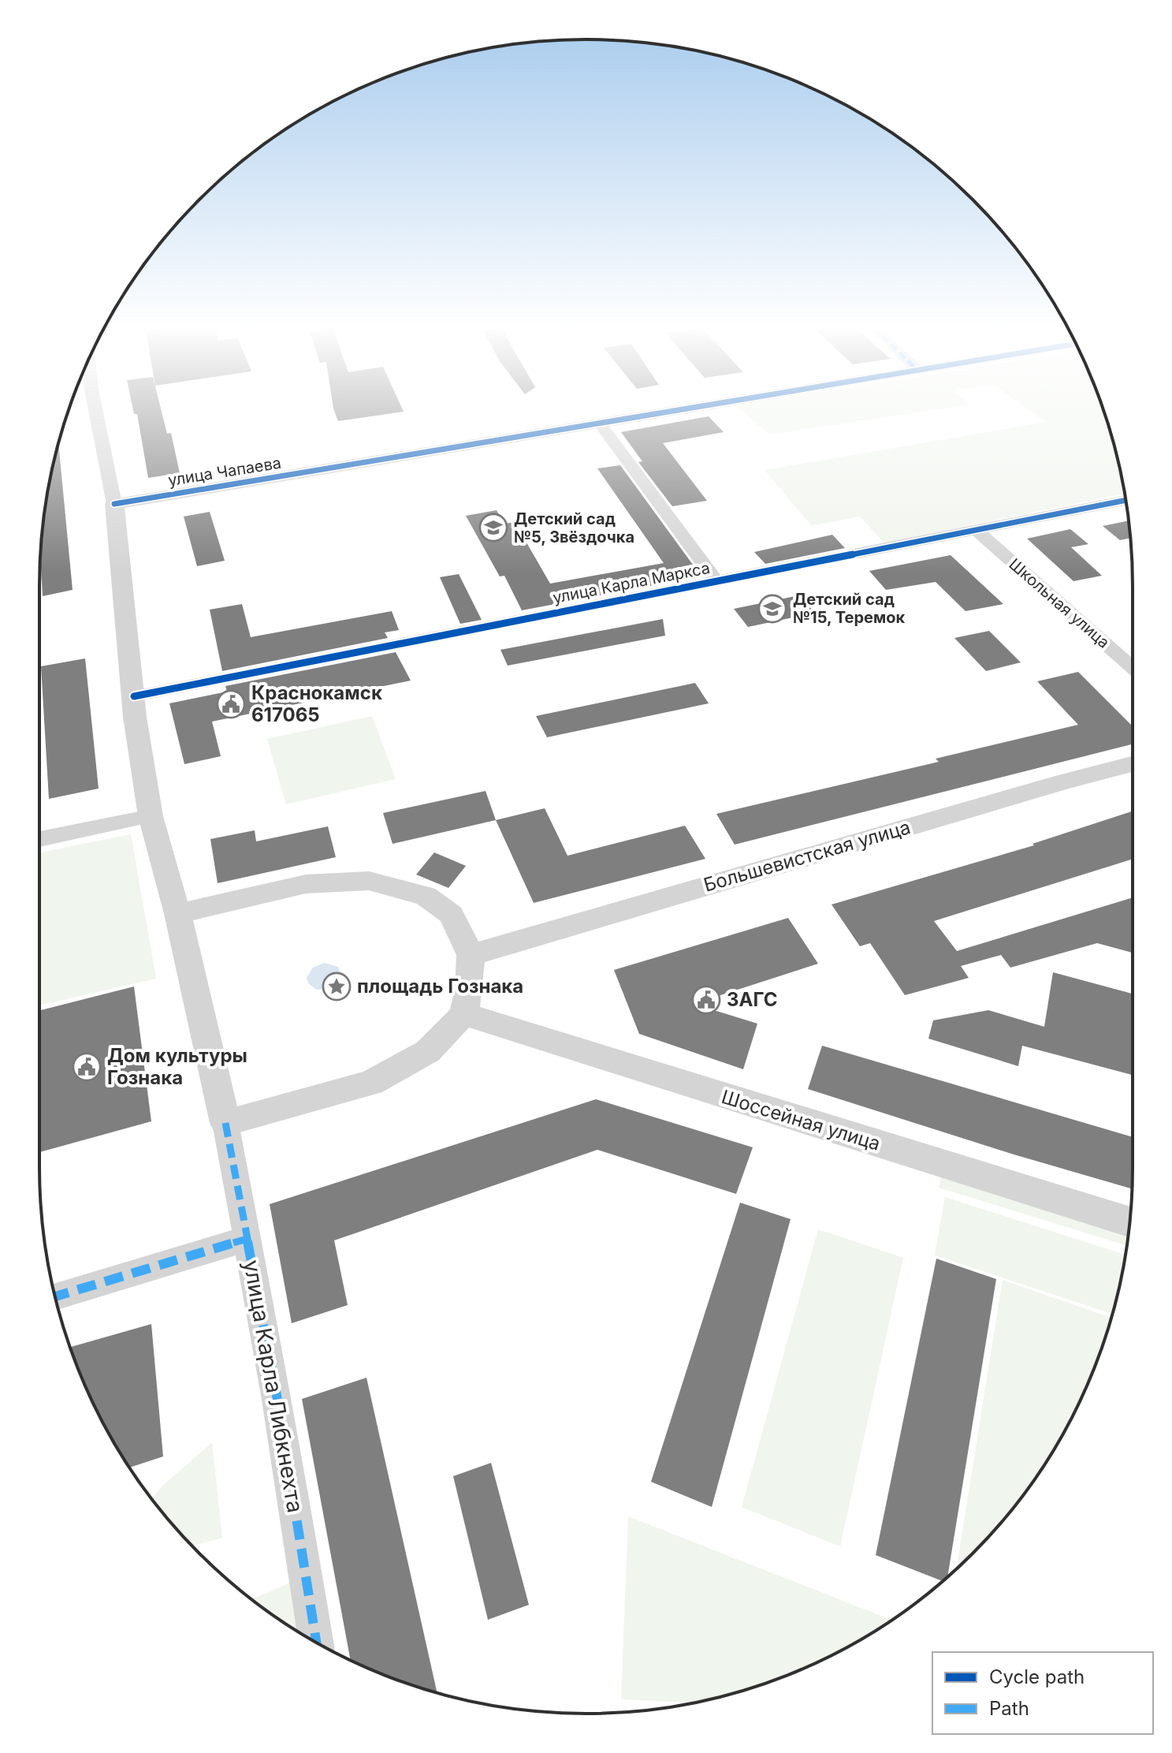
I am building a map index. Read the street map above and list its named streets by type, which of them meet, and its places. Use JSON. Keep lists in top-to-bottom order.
{
  "streets": {
    "street": [
      "улица Чапаева",
      "улица Карла Маркса",
      "Школьная улица",
      "Большевистская улица",
      "Шоссейная улица",
      "улица Карла Либкнехта"
    ]
  },
  "crossings": [
    ["улица Карла Маркса", "Школьная улица"]
  ],
  "places": {
    "school or university": ["Детский сад №5, Звёздочка", "Детский сад №15, Теремок"],
    "public building": ["Краснокамск 617065", "ЗАГС", "Дом культуры Гознака"],
    "place": ["площадь Гознака"]
  },
  "legend": ["Cycle path", "Path"]
}
